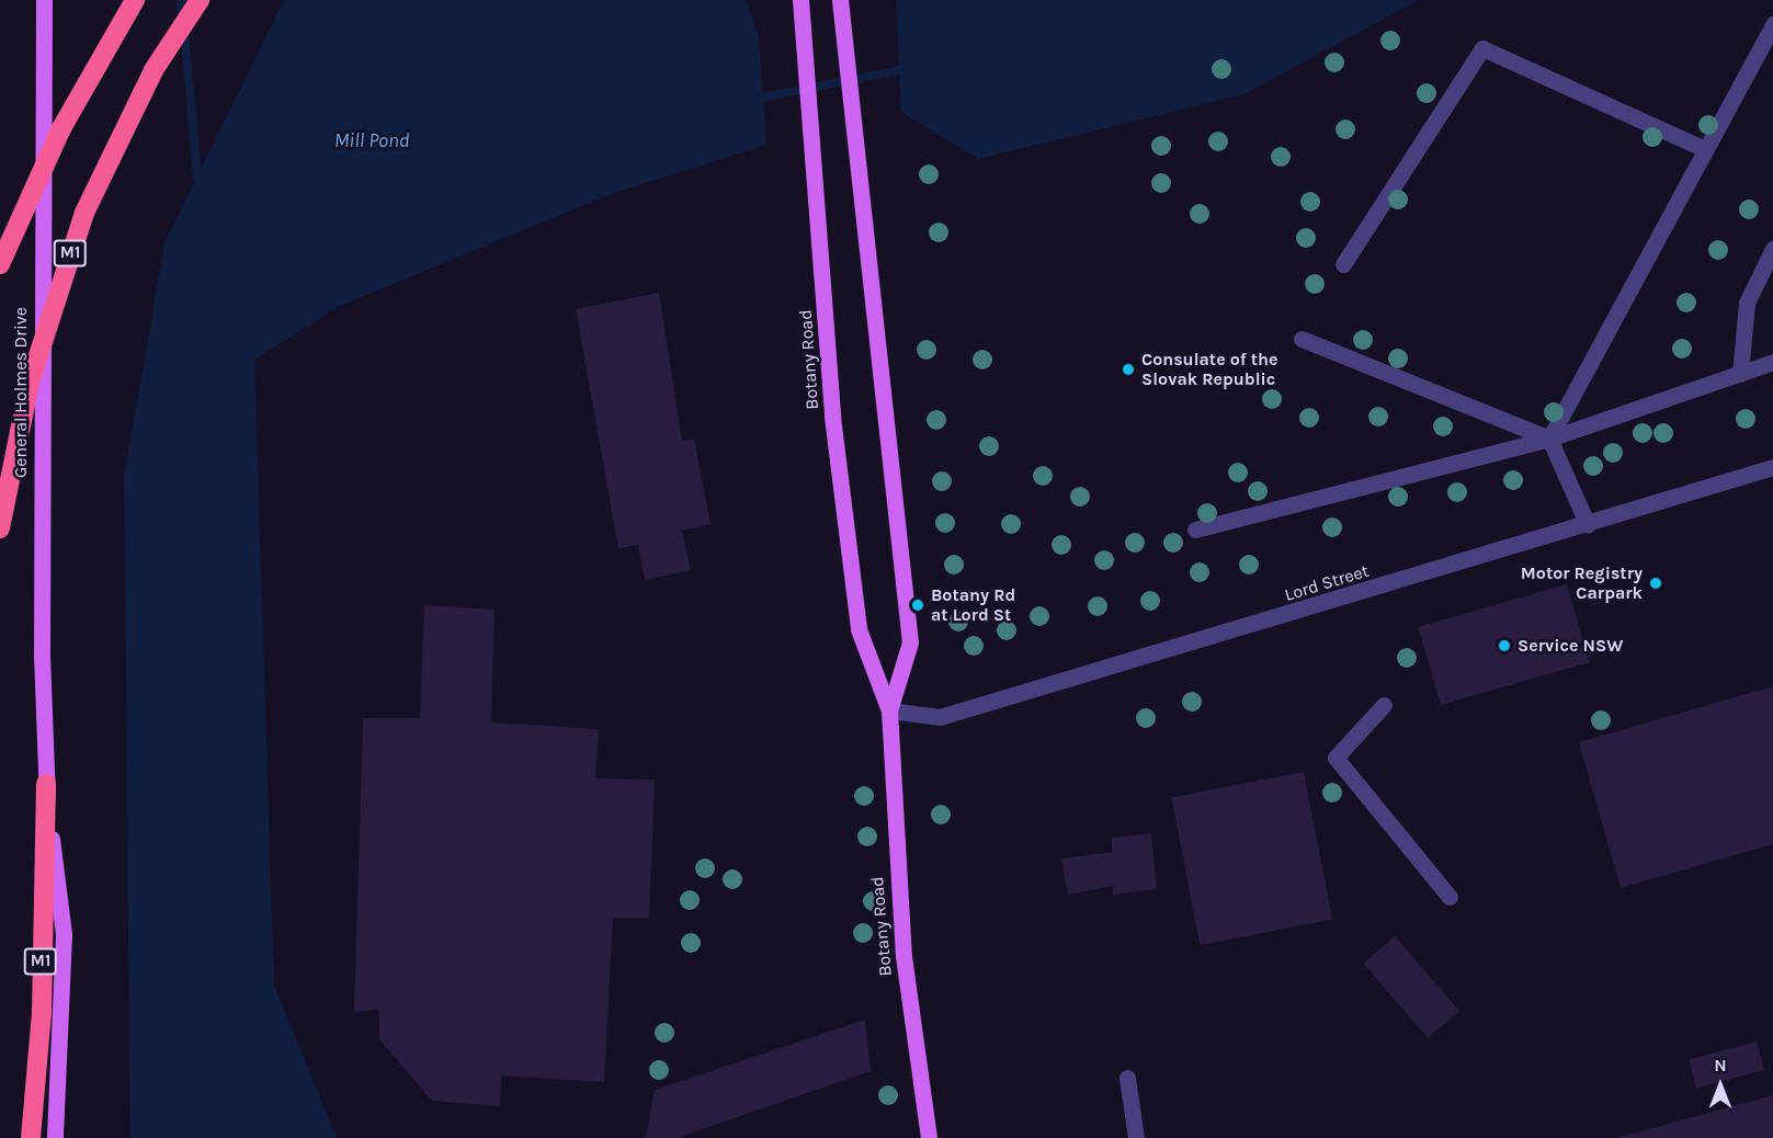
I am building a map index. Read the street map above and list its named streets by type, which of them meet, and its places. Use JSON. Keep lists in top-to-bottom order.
{
  "streets": {
    "highway": ["M1"],
    "main road": ["Botany Road", "General Holmes Drive"],
    "street": ["Lord Street"]
  },
  "crossings": [
    ["M1", "General Holmes Drive"],
    ["Botany Road", "Lord Street"]
  ],
  "water": ["Mill Pond"],
  "places": [
    "Consulate of the Slovak Republic",
    "Motor Registry Carpark",
    "Botany Rd at Lord St",
    "Service NSW"
  ],
  "north": "top"
}
